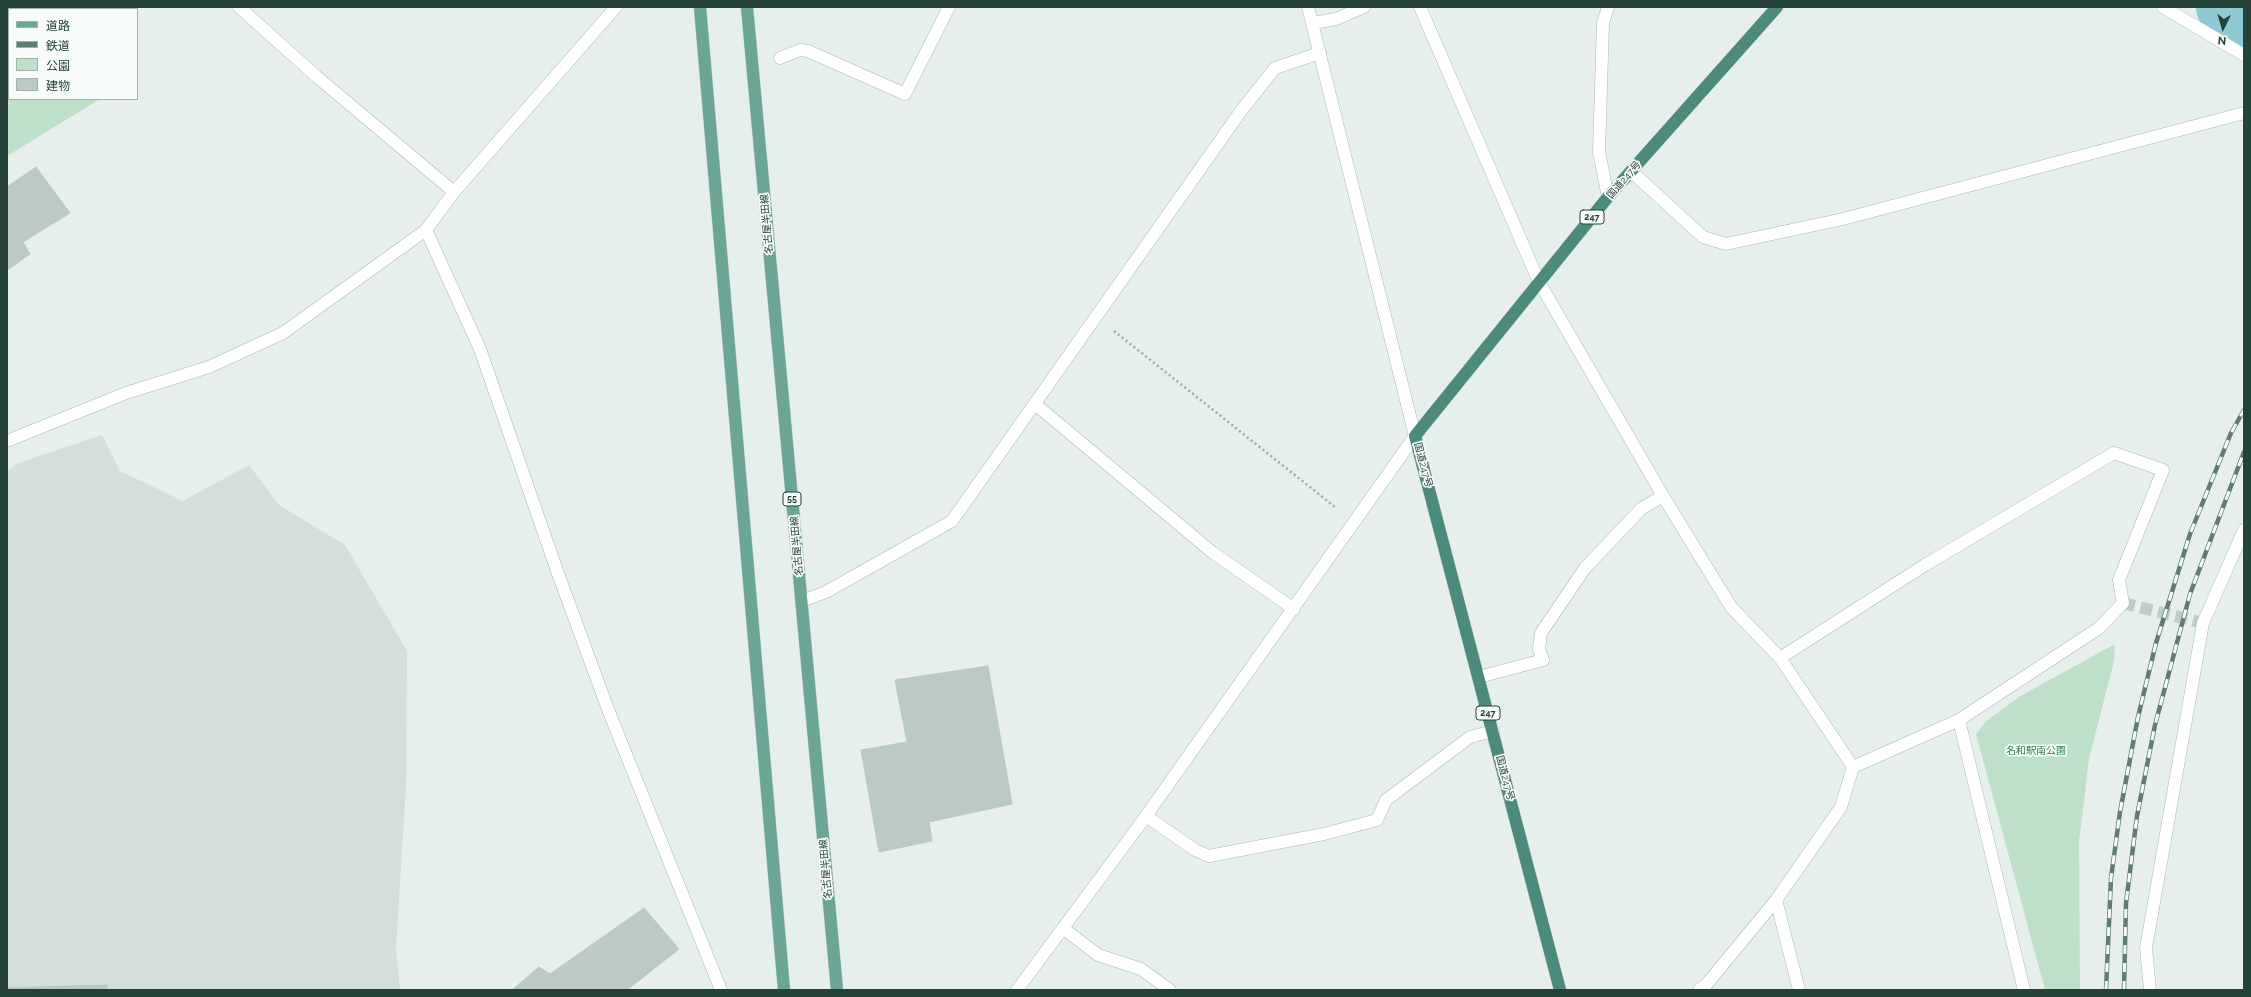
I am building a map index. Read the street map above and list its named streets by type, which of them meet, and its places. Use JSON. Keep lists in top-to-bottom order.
{
  "streets": {
    "highway": ["国道247号", "247"],
    "main road": ["名古屋半田線", "55"]
  },
  "parks": ["名和駅南公園"],
  "legend": [
    "道路",
    "鉄道",
    "公園",
    "建物"
  ],
  "north": "bottom"
}
